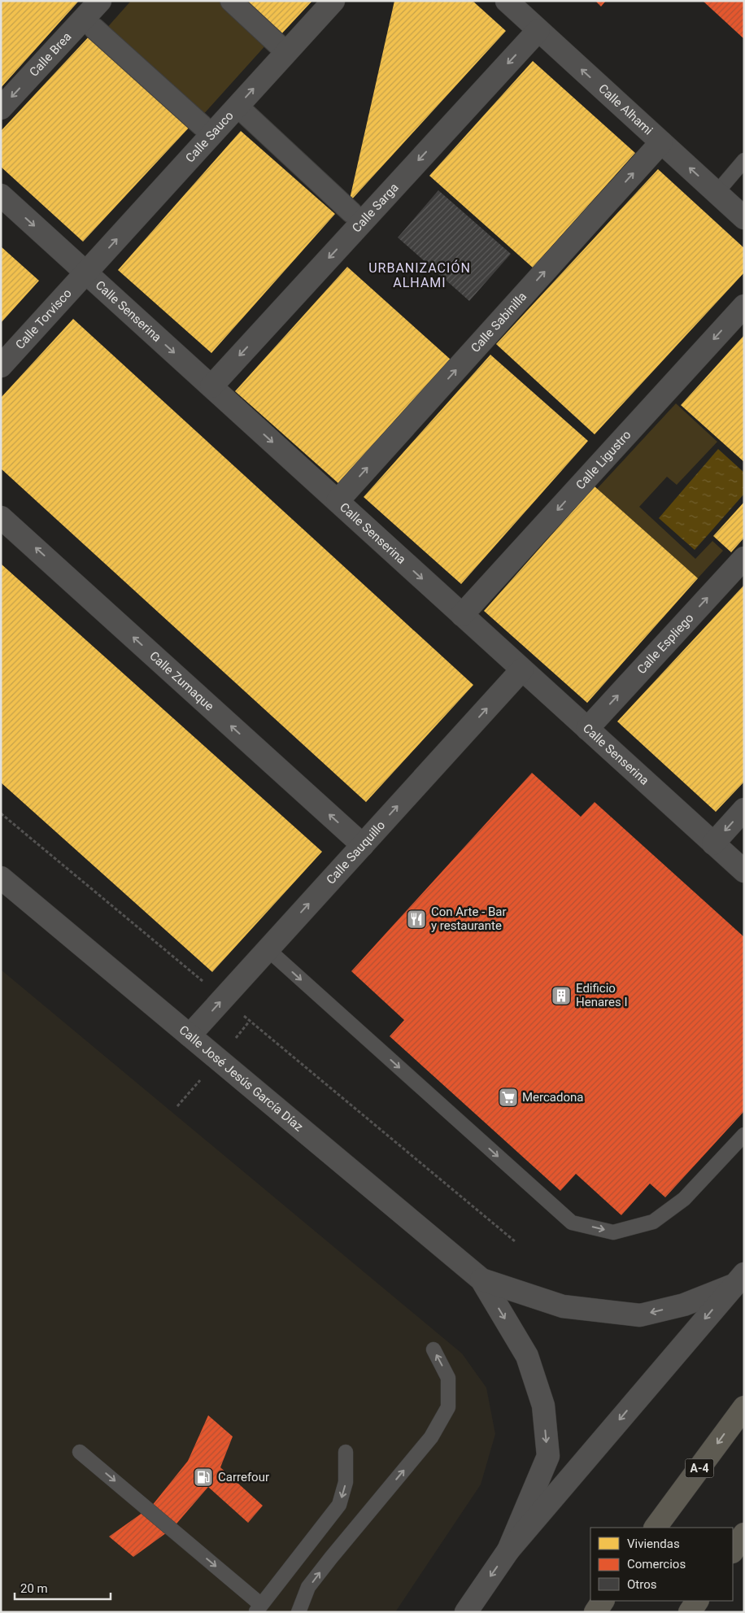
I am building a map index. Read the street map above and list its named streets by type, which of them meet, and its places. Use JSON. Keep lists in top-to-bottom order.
{
  "streets": {
    "highway": ["A-4"],
    "street": [
      "Calle Brea",
      "Calle Alhami",
      "Calle Sauco",
      "Calle Sarga",
      "Calle Senserina",
      "Calle Torvisco",
      "Calle Sabinilla",
      "Calle Ligustro",
      "Calle Espliego",
      "Calle Zumaque",
      "Calle Sauquillo",
      "Calle José Jesús García Díaz"
    ]
  },
  "crossings": [
    ["Calle Alhami", "Calle Sarga"],
    ["Calle Alhami", "Calle Sabinilla"],
    ["Calle Sauco", "Calle Senserina"],
    ["Calle Sauco", "Calle Torvisco"],
    ["Calle Sarga", "Calle Senserina"],
    ["Calle Senserina", "Calle Torvisco"],
    ["Calle Senserina", "Calle Sabinilla"],
    ["Calle Senserina", "Calle Ligustro"],
    ["Calle Senserina", "Calle Espliego"],
    ["Calle Senserina", "Calle Sauquillo"],
    ["Calle Zumaque", "Calle Sauquillo"],
    ["Calle Sauquillo", "Calle José Jesús García Díaz"]
  ],
  "one_way": [
    "Calle Brea",
    "Calle Alhami",
    "Calle Sauco",
    "Calle Sarga",
    "Calle Senserina",
    "Calle Sabinilla",
    "Calle Ligustro",
    "Calle Espliego",
    "Calle Zumaque",
    "Calle Sauquillo"
  ],
  "districts": ["URBANIZACIÓN ALHAMI"],
  "places": {
    "restaurant": ["Con Arte - Bar y restaurante"],
    "building": ["Edificio Henares I"],
    "supermarket": ["Mercadona"],
    "fuel station": ["Carrefour"]
  },
  "legend": ["Viviendas", "Comercios", "Otros"],
  "scale_bar": "20 m"
}
